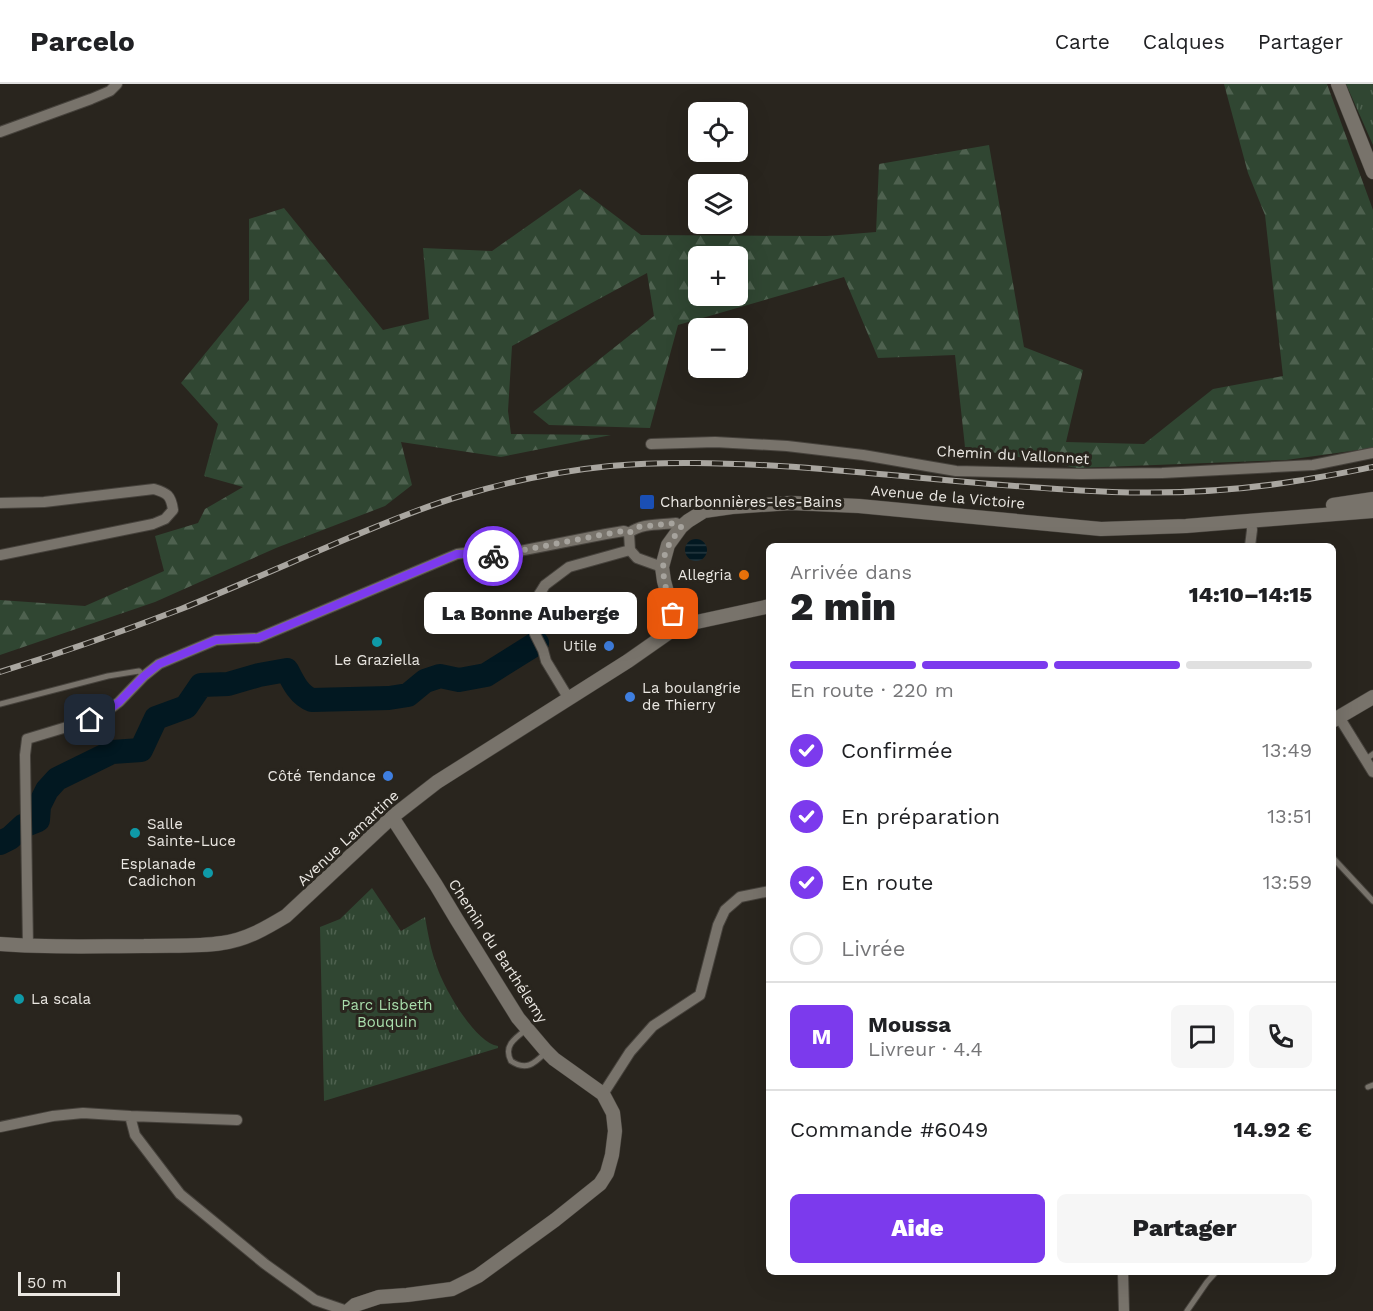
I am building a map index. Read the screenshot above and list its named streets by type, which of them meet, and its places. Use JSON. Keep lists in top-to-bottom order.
{
  "streets": {
    "street": [
      "Chemin du Vallonnet",
      "Avenue de la Victoire",
      "Avenue Lamartine",
      "Chemin du Barthélemy"
    ]
  },
  "crossings": [
    ["Avenue Lamartine", "Chemin du Barthélemy"]
  ],
  "parks": ["Parc Lisbeth Bouquin"],
  "places": {
    "transit": ["Charbonnières-les-Bains"],
    "other": [
      "Allegria",
      "La Bonne Auberge",
      "Le Graziella",
      "Utile",
      "La boulangrie de Thierry",
      "Côté Tendance",
      "Salle Sainte-Luce",
      "Esplanade Cadichon",
      "La scala"
    ]
  },
  "scale_bar": "50 m",
  "page": {
    "header": "Parcelo",
    "nav": ["Carte", "Calques", "Partager"],
    "map_buttons": ["+", "−"],
    "heading": ["2 min", "Arrivée dans", "14:10–14:15"],
    "panel": [
      "Moussa",
      "Livreur · 4.4",
      "Commande #6049",
      "14.92 €"
    ],
    "bubble": "La Bonne Auberge",
    "bar": "En route · 220 m",
    "list": [
      ["Confirmée", "13:49"],
      ["En préparation", "13:51"],
      ["En route", "13:59"],
      "Livrée"
    ],
    "round": "M",
    "buttons": ["Aide", "Partager"],
    "scale": "50 m"
  }
}
